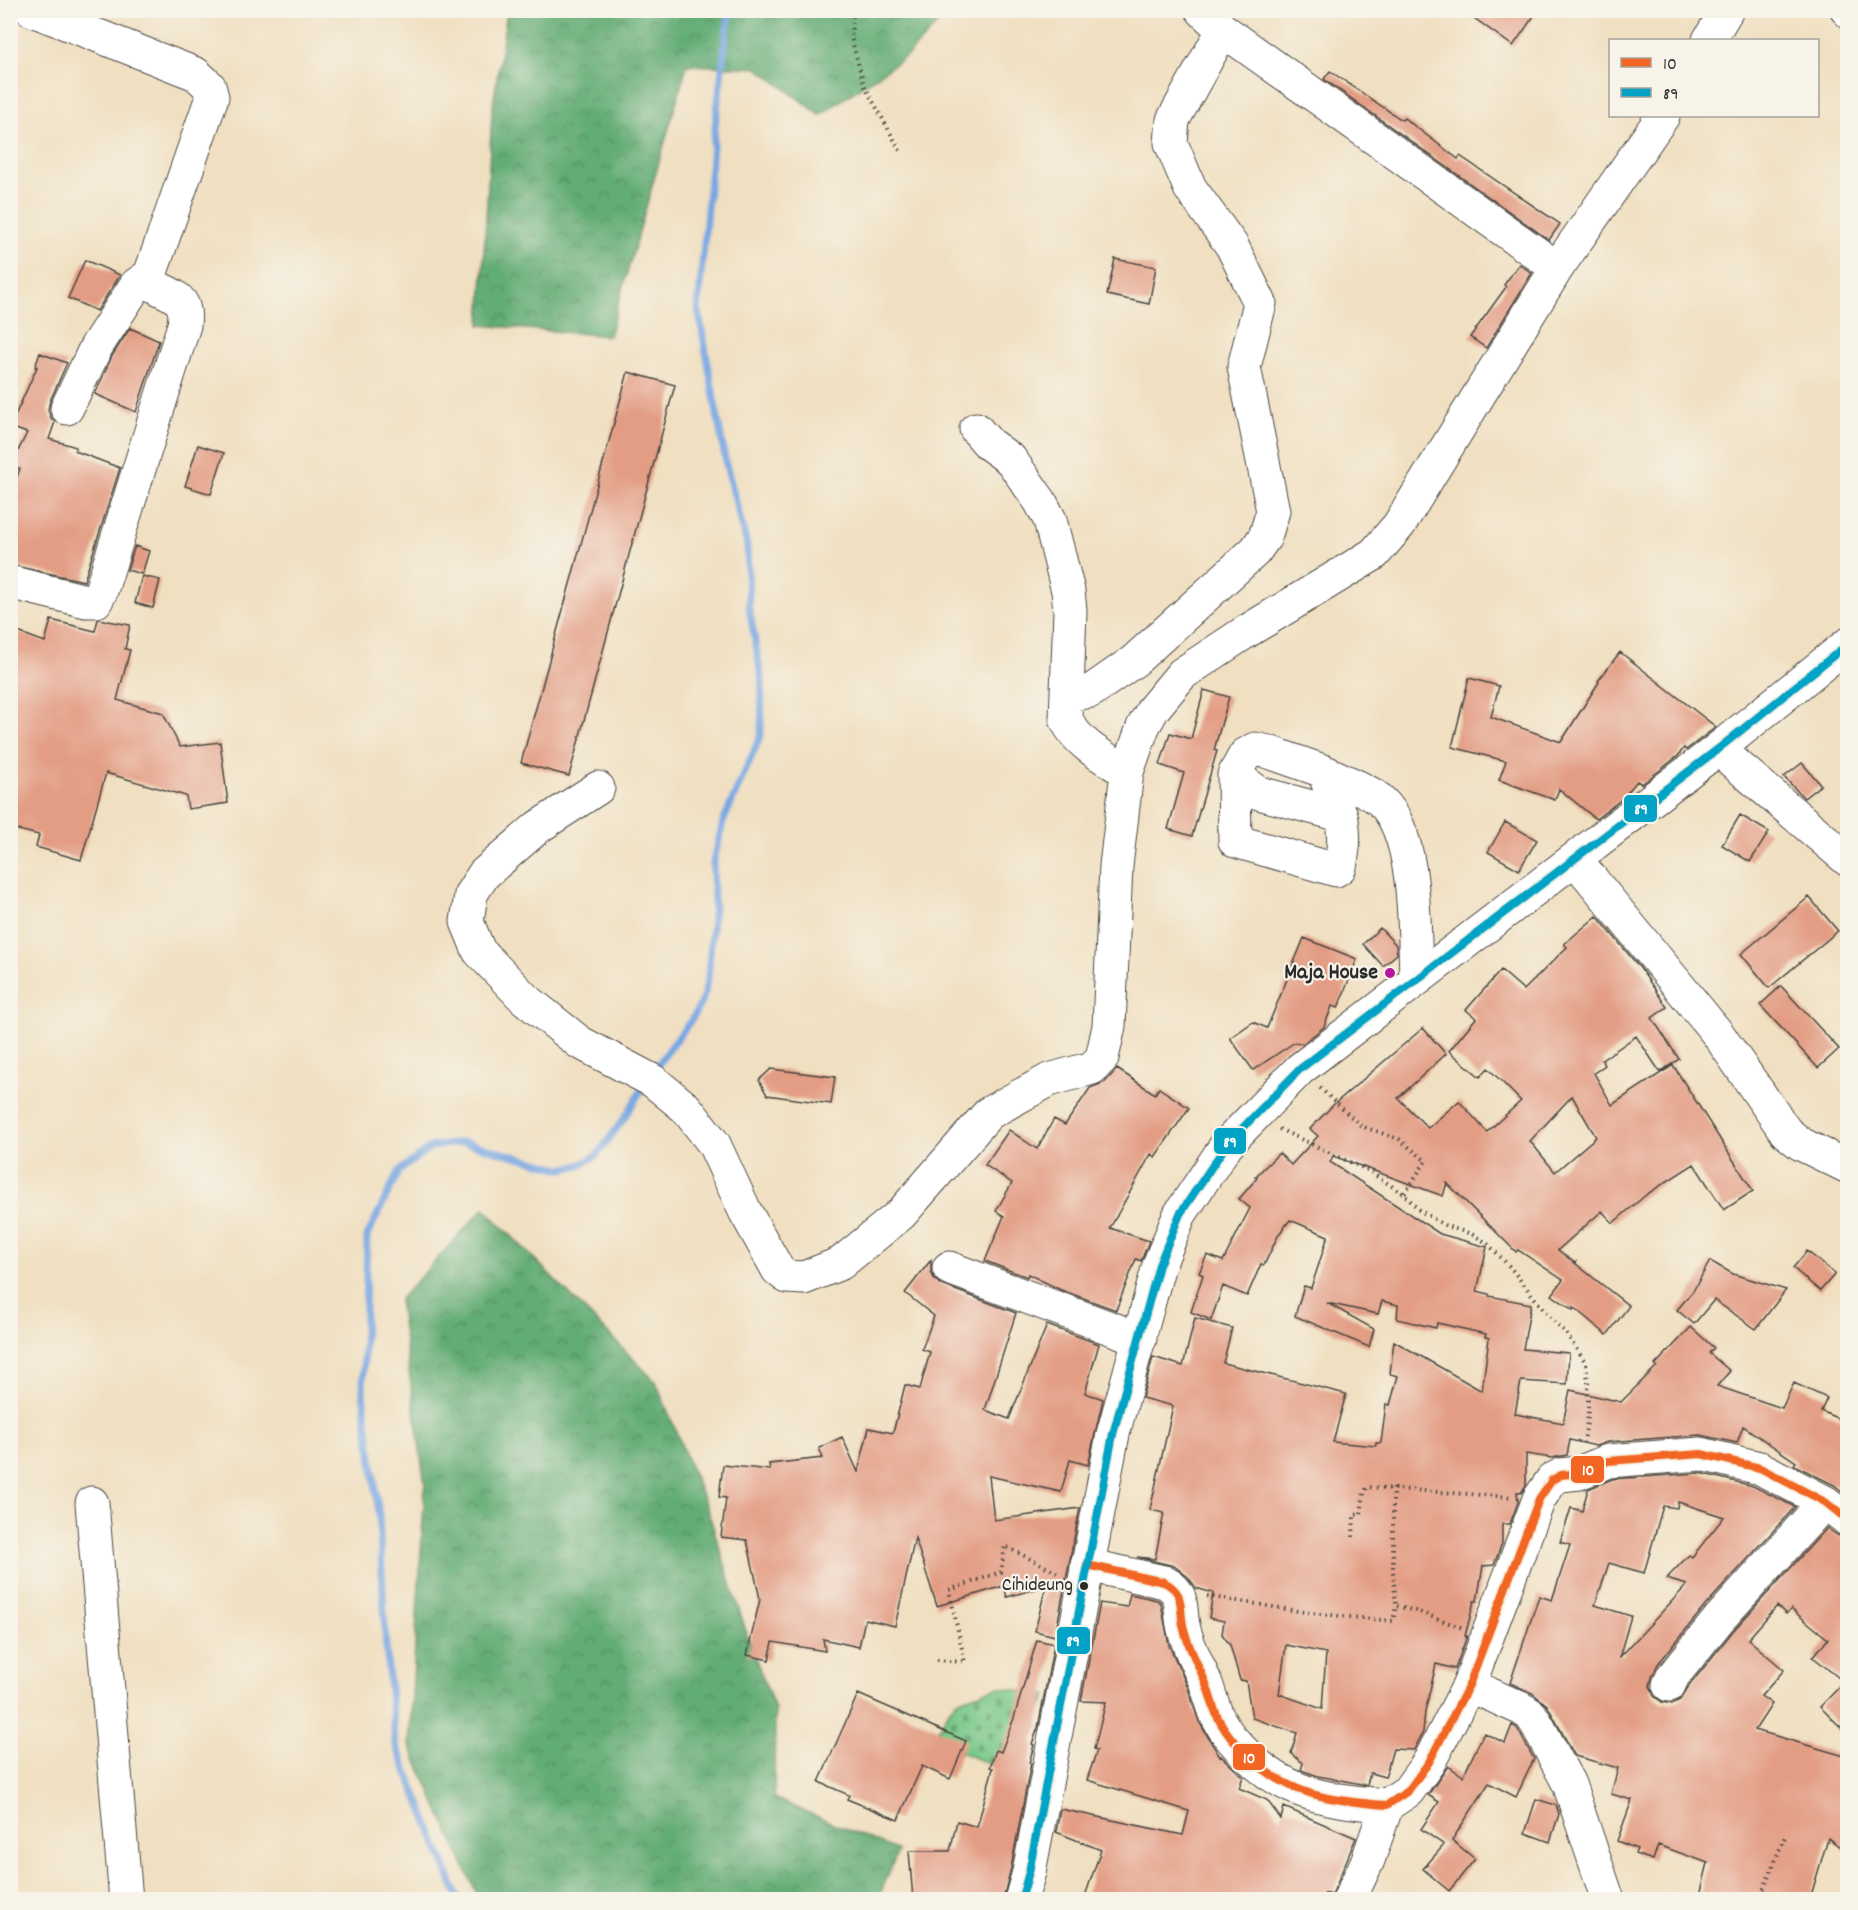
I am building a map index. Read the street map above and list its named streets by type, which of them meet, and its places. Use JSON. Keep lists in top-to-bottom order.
{
  "places": ["Maja House", "Cihideung"],
  "lines": ["transit line 89", "transit line 10"],
  "legend": ["10", "89"]
}
